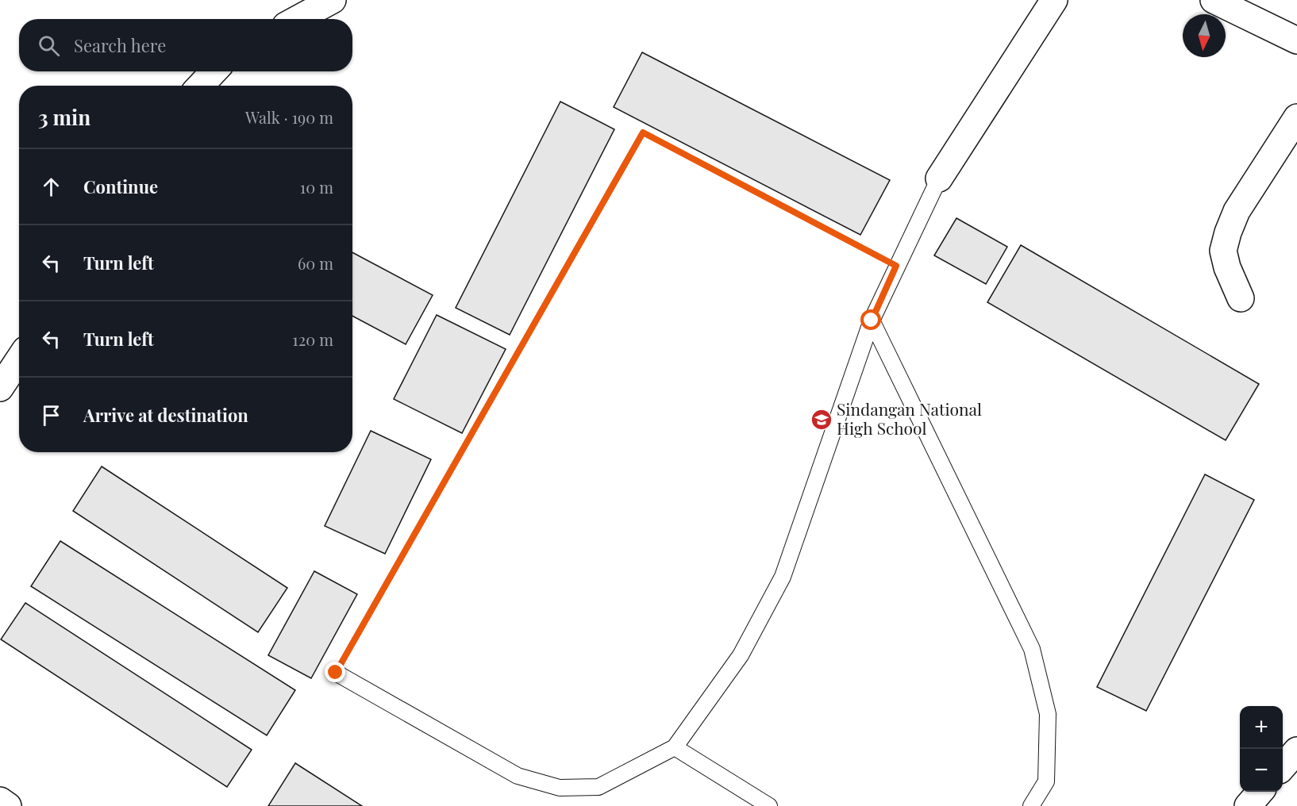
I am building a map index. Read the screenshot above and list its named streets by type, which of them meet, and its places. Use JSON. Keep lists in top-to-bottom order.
{
  "places": {
    "school or university": ["Sindangan National High School"]
  },
  "north": "bottom",
  "page": {
    "search": "Search here",
    "heading": ["3 min", "Walk · 190 m"],
    "list": [
      ["Continue", "10 m"],
      ["Turn left", "60 m"],
      ["Turn left", "120 m"],
      "Arrive at destination"
    ],
    "map_buttons": ["+", "−"]
  }
}
